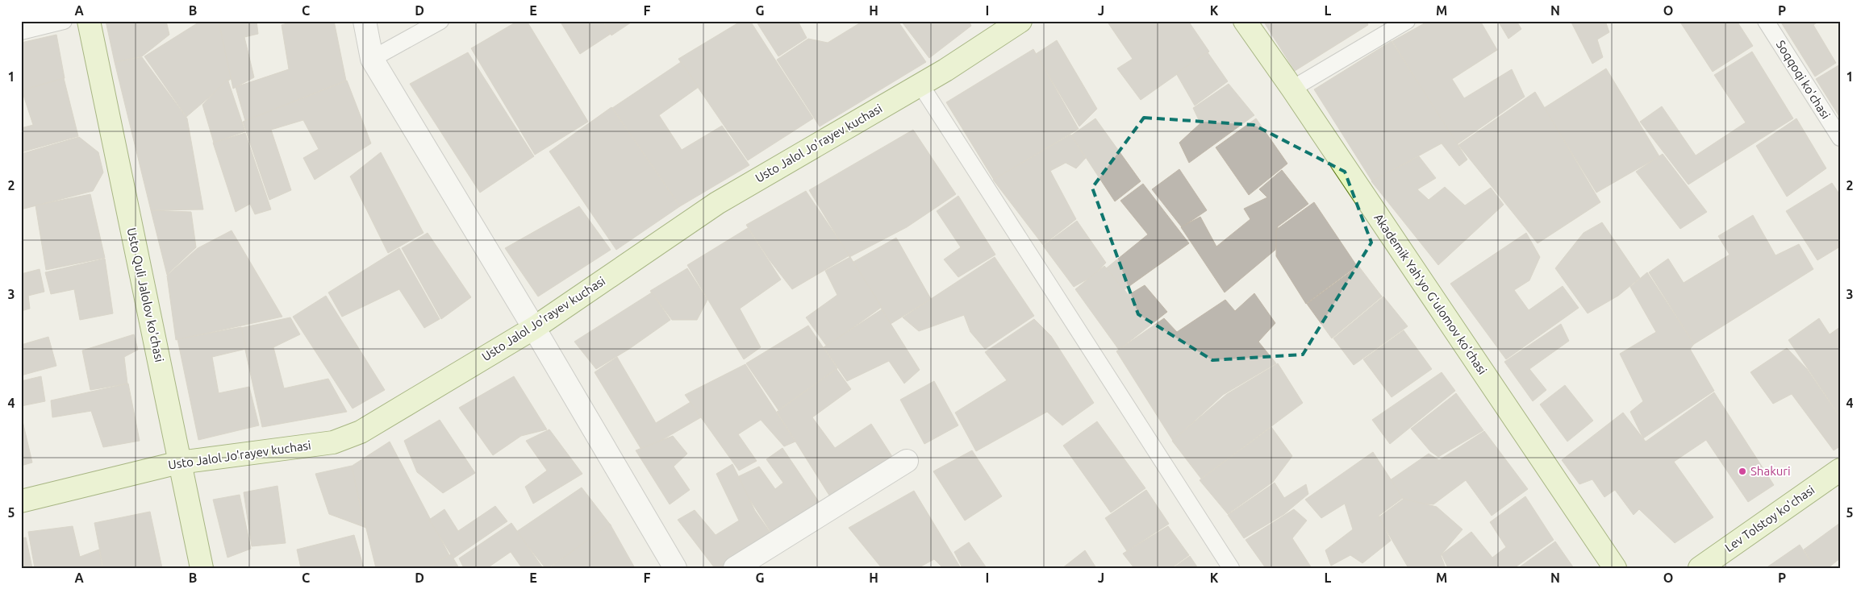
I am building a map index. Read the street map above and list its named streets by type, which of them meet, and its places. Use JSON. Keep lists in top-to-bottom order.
{
  "streets": {
    "street": [
      "Usto Jalol Jo'rayev kuchasi",
      "Akademik Yah'yo G'ulomov ko'chasi",
      "Usto Quli Jalolov ko'chasi",
      "Lev Tolstoy ko'chasi"
    ],
    "lane": ["Soqqoqi ko'chasi"]
  },
  "crossings": [
    ["Usto Jalol Jo'rayev kuchasi", "Usto Quli Jalolov ko'chasi"]
  ],
  "places": ["Shakuri"],
  "grid": {
    "columns": [
      "A",
      "B",
      "C",
      "D",
      "E",
      "F",
      "G",
      "H",
      "I",
      "J",
      "K",
      "L",
      "M",
      "N",
      "O",
      "P"
    ],
    "rows": [
      "1",
      "2",
      "3",
      "4",
      "5"
    ]
  }
}
